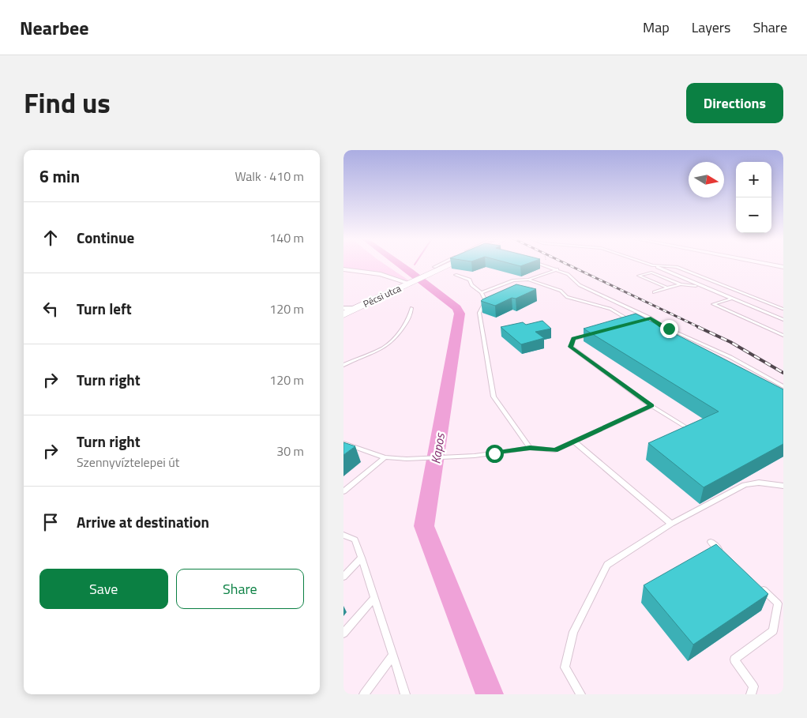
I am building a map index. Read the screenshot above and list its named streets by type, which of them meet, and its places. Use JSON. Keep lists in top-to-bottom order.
{
  "streets": {
    "street": ["Pécsi utca"]
  },
  "water": ["Kapos"],
  "north": "right",
  "page": {
    "header": "Nearbee",
    "nav": ["Map", "Layers", "Share"],
    "title": "Find us",
    "buttons": [
      "Directions",
      ["Save", "Share"]
    ],
    "heading": ["6 min", "Walk · 410 m"],
    "map_buttons": ["+", "−"],
    "list": [
      ["Continue", "140 m"],
      ["Turn left", "120 m"],
      ["Turn right", "120 m"],
      ["Turn right", "Szennyvíztelepei út", "30 m"],
      "Arrive at destination"
    ]
  }
}
